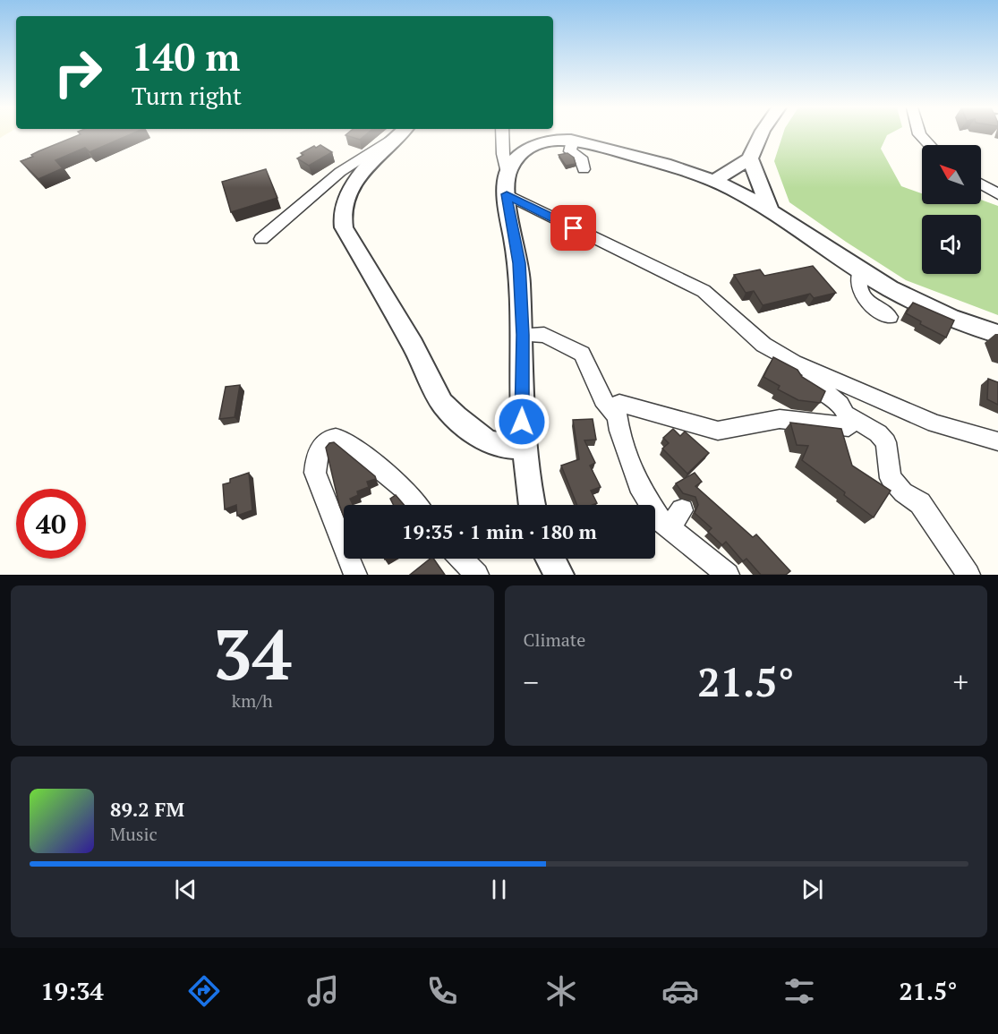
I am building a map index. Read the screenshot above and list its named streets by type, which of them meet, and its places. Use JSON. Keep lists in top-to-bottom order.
{
  "north": "top left",
  "page": {
    "turn": ["140 m", "Turn right"],
    "limit": "40",
    "trip": "19:35 · 1 min · 180 m",
    "tile": [
      ["34", "km/h"],
      "Climate"
    ],
    "heat": ["−", "21.5°", "+"],
    "song": ["89.2 FM", "Music"],
    "tabs": ["19:34", "21.5°"]
  }
}
